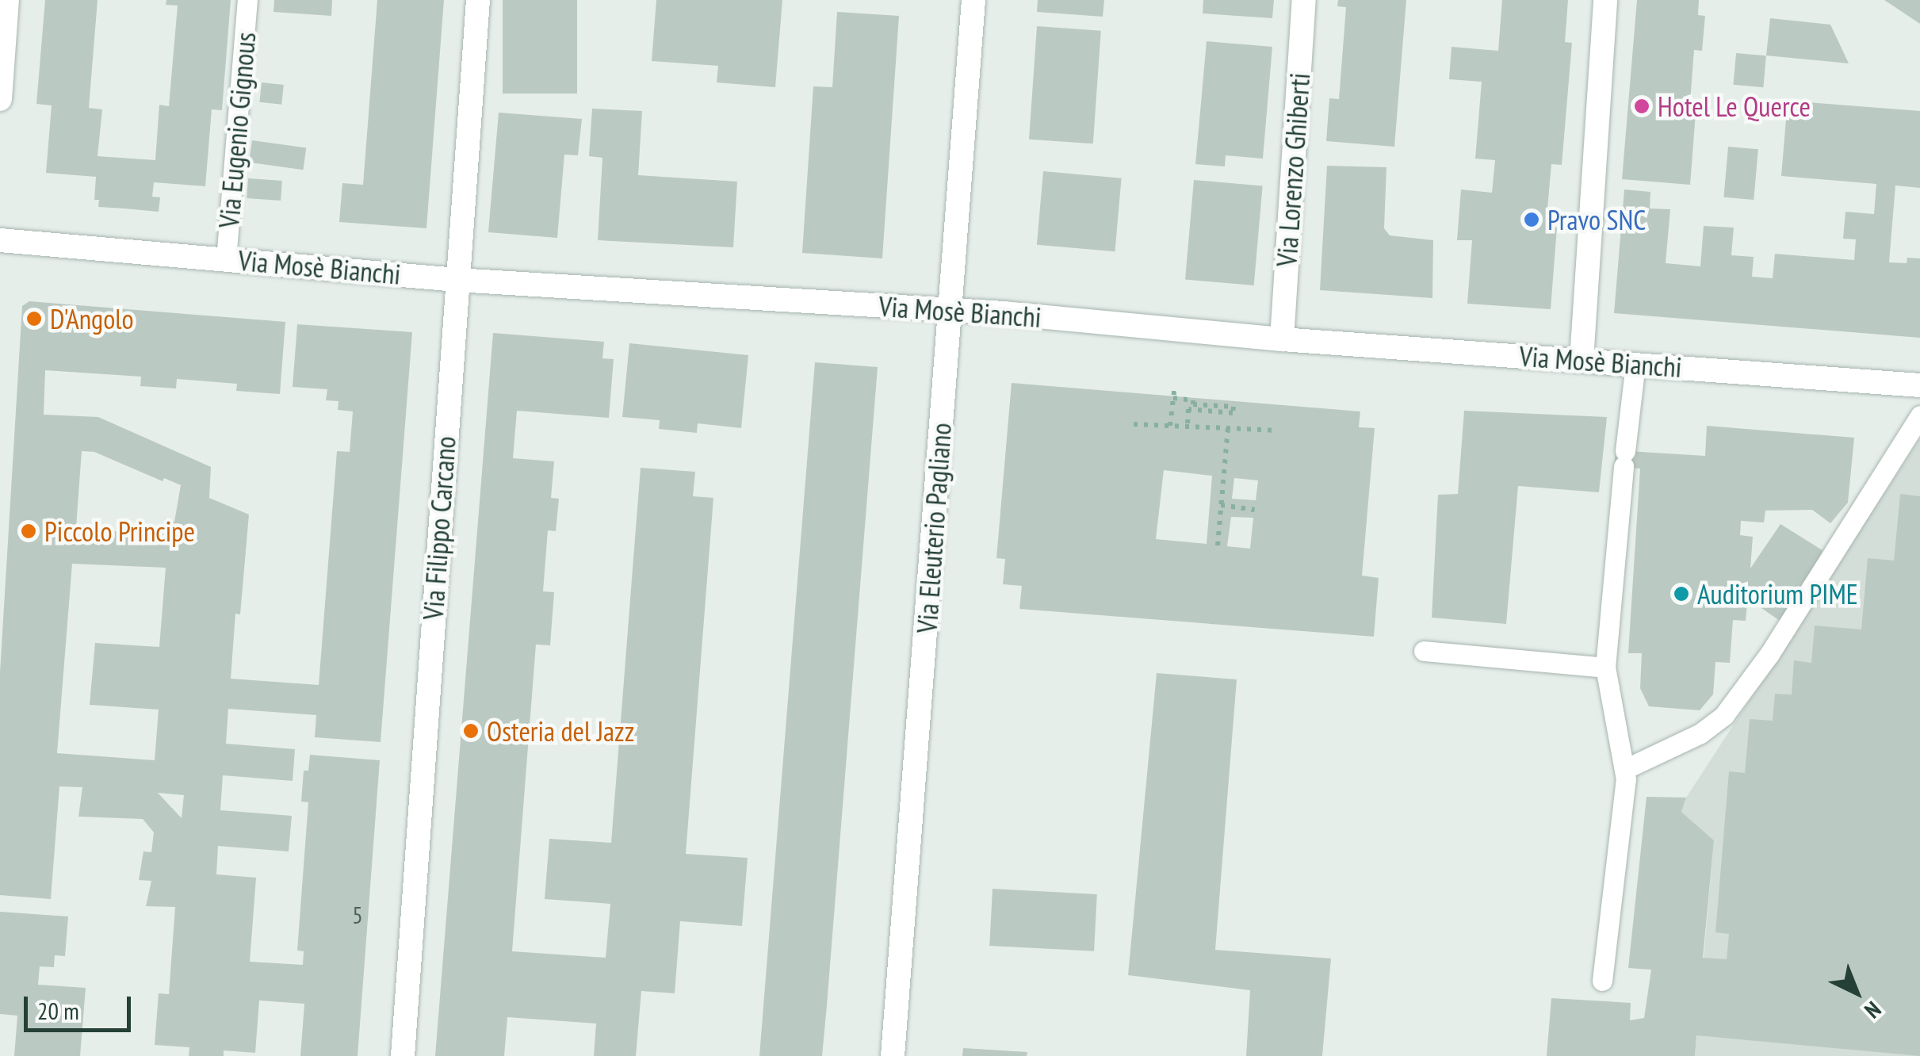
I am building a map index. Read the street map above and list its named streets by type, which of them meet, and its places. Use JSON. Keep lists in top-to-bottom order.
{
  "streets": {
    "street": [
      "Via Lorenzo Ghiberti",
      "Via Mosè Bianchi",
      "Via Filippo Carcano",
      "Via Eleuterio Pagliano"
    ],
    "lane": ["Via Eugenio Gignous"]
  },
  "crossings": [
    ["Via Eugenio Gignous", "Via Mosè Bianchi"],
    ["Via Lorenzo Ghiberti", "Via Mosè Bianchi"],
    ["Via Mosè Bianchi", "Via Filippo Carcano"],
    ["Via Mosè Bianchi", "Via Eleuterio Pagliano"]
  ],
  "places": [
    "Hotel Le Querce",
    "Pravo SNC",
    "D'Angolo",
    "Piccolo Principe",
    "Auditorium PIME",
    "Osteria del Jazz"
  ],
  "house_numbers": ["5"],
  "scale_bar": "20 m",
  "north": "bottom right"
}
